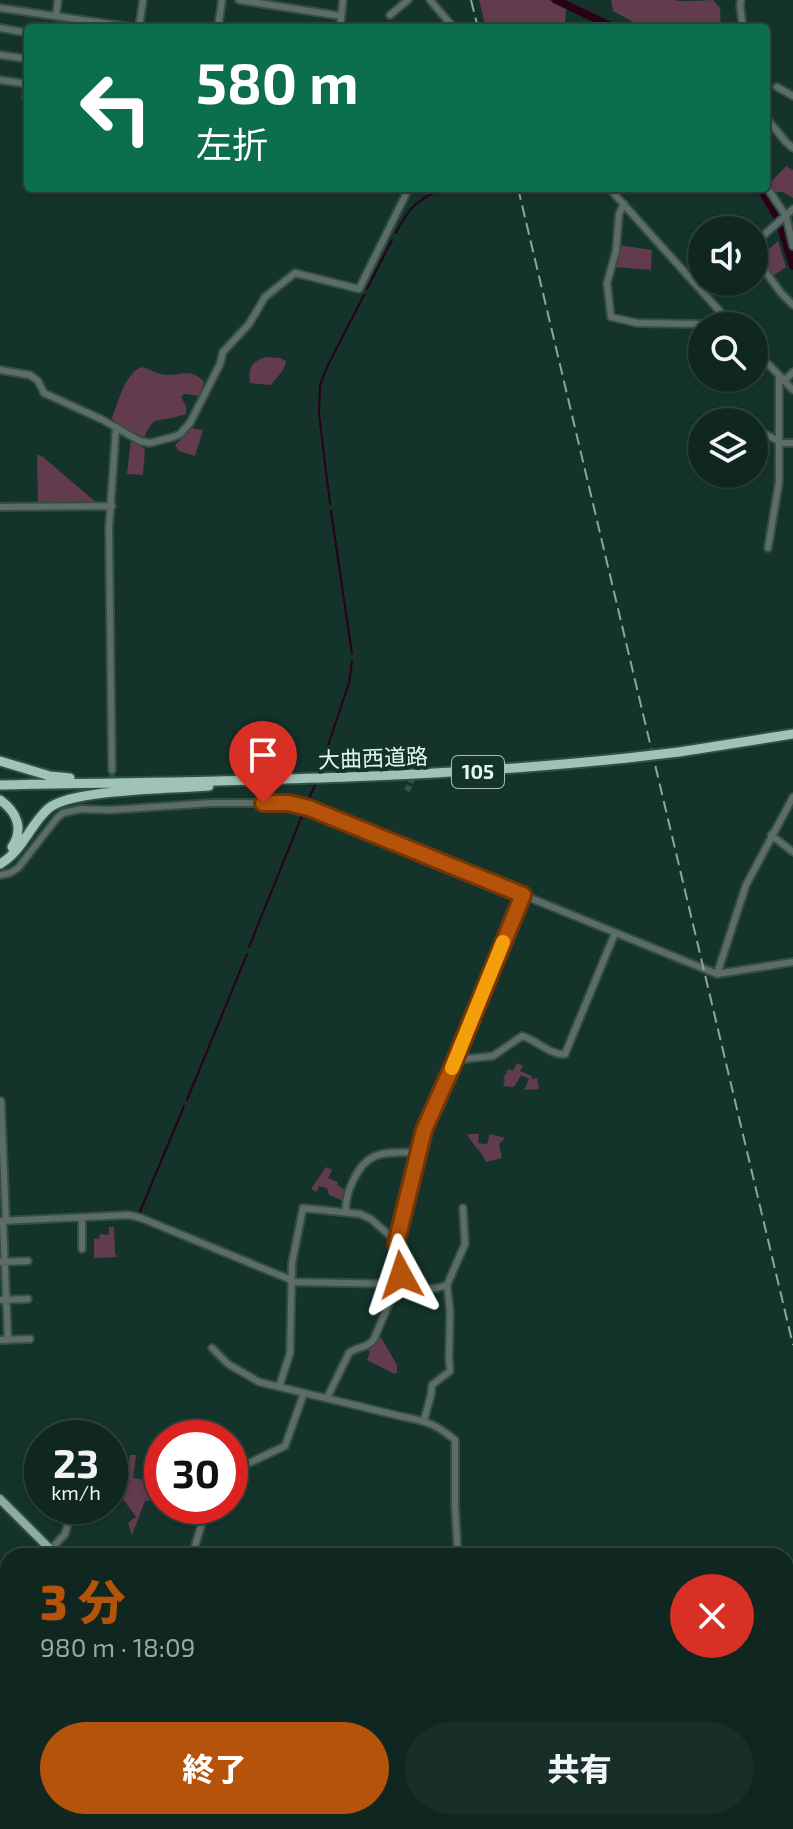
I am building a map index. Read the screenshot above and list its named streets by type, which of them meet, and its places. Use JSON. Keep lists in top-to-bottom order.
{
  "streets": {
    "highway": ["大曲西道路", "105"]
  },
  "page": {
    "turn": ["580 m", "左折"],
    "speed": "23 km/h",
    "limit": "30",
    "heading": ["3 分", "980 m · 18:09"],
    "buttons": ["終了", "共有"]
  }
}
